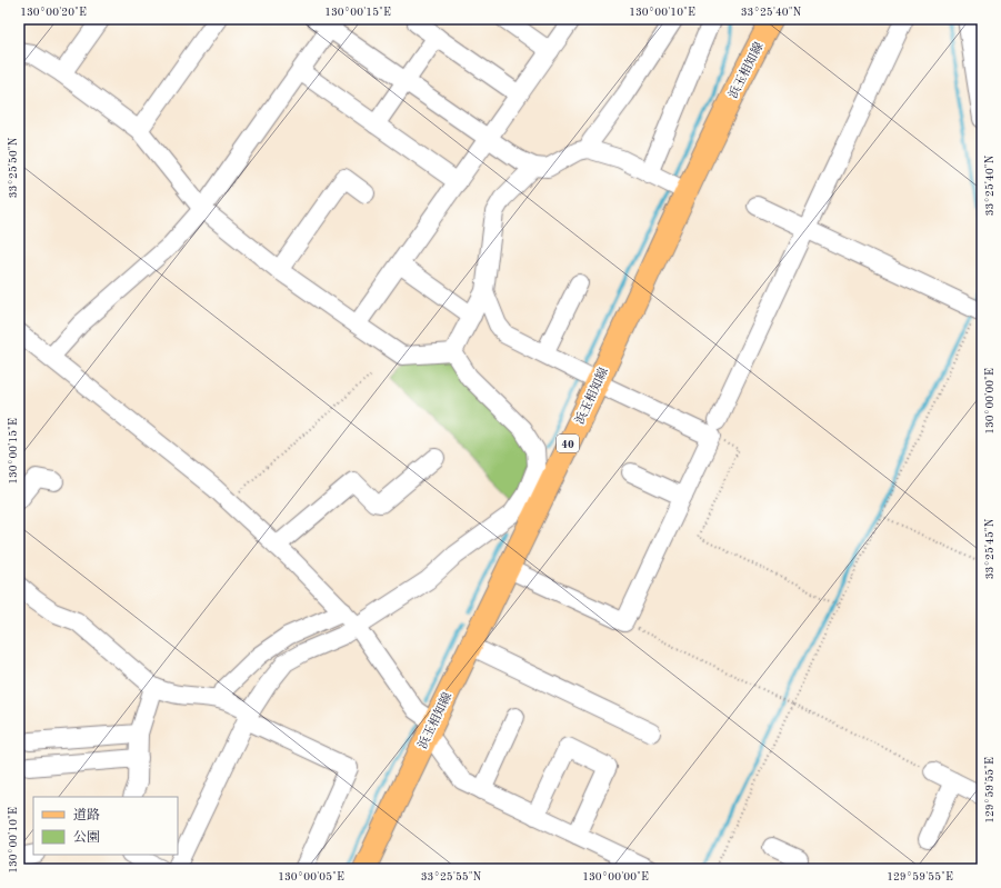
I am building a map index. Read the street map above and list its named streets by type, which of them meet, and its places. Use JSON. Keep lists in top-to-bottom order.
{
  "streets": {
    "main road": ["浜玉相知線", "40"]
  },
  "legend": ["道路", "公園"],
  "coordinates": [
    "130°00'20\"E",
    "130°00'15\"E",
    "130°00'10\"E",
    "33°25'40\"N",
    "33°25'50\"N",
    "130°00'00\"E",
    "33°25'45\"N",
    "129°59'55\"E",
    "130°00'05\"E",
    "33°25'55\"N"
  ]
}
